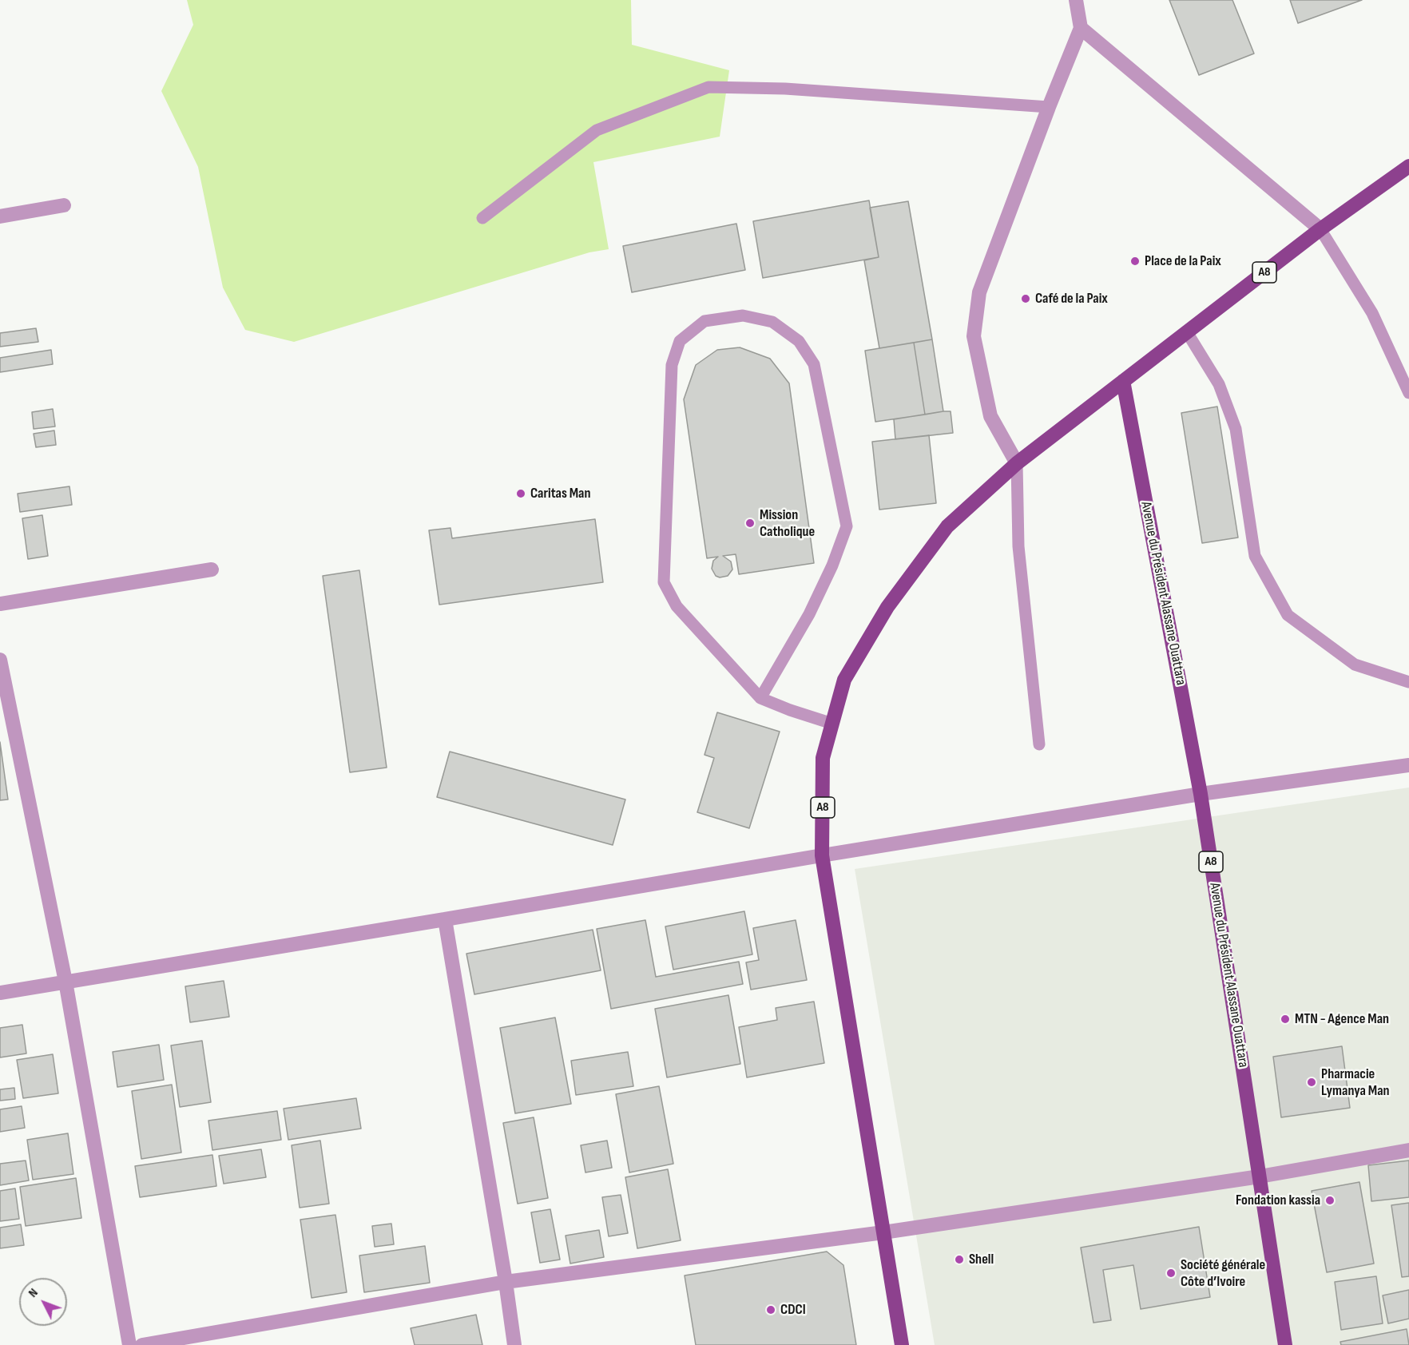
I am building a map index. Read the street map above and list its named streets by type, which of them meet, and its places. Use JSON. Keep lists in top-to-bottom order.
{
  "streets": {
    "main road": ["A8", "Avenue du Président Alassane Ouattara"]
  },
  "crossings": [
    ["A8", "Avenue du Président Alassane Ouattara"]
  ],
  "places": [
    "Place de la Paix",
    "Café de la Paix",
    "Caritas Man",
    "Mission Catholique",
    "MTN - Agence Man",
    "Pharmacie Lymanya Man",
    "Fondation kassia",
    "Shell",
    "Société générale Côte d’Ivoire",
    "CDCI"
  ],
  "north": "top left"
}
